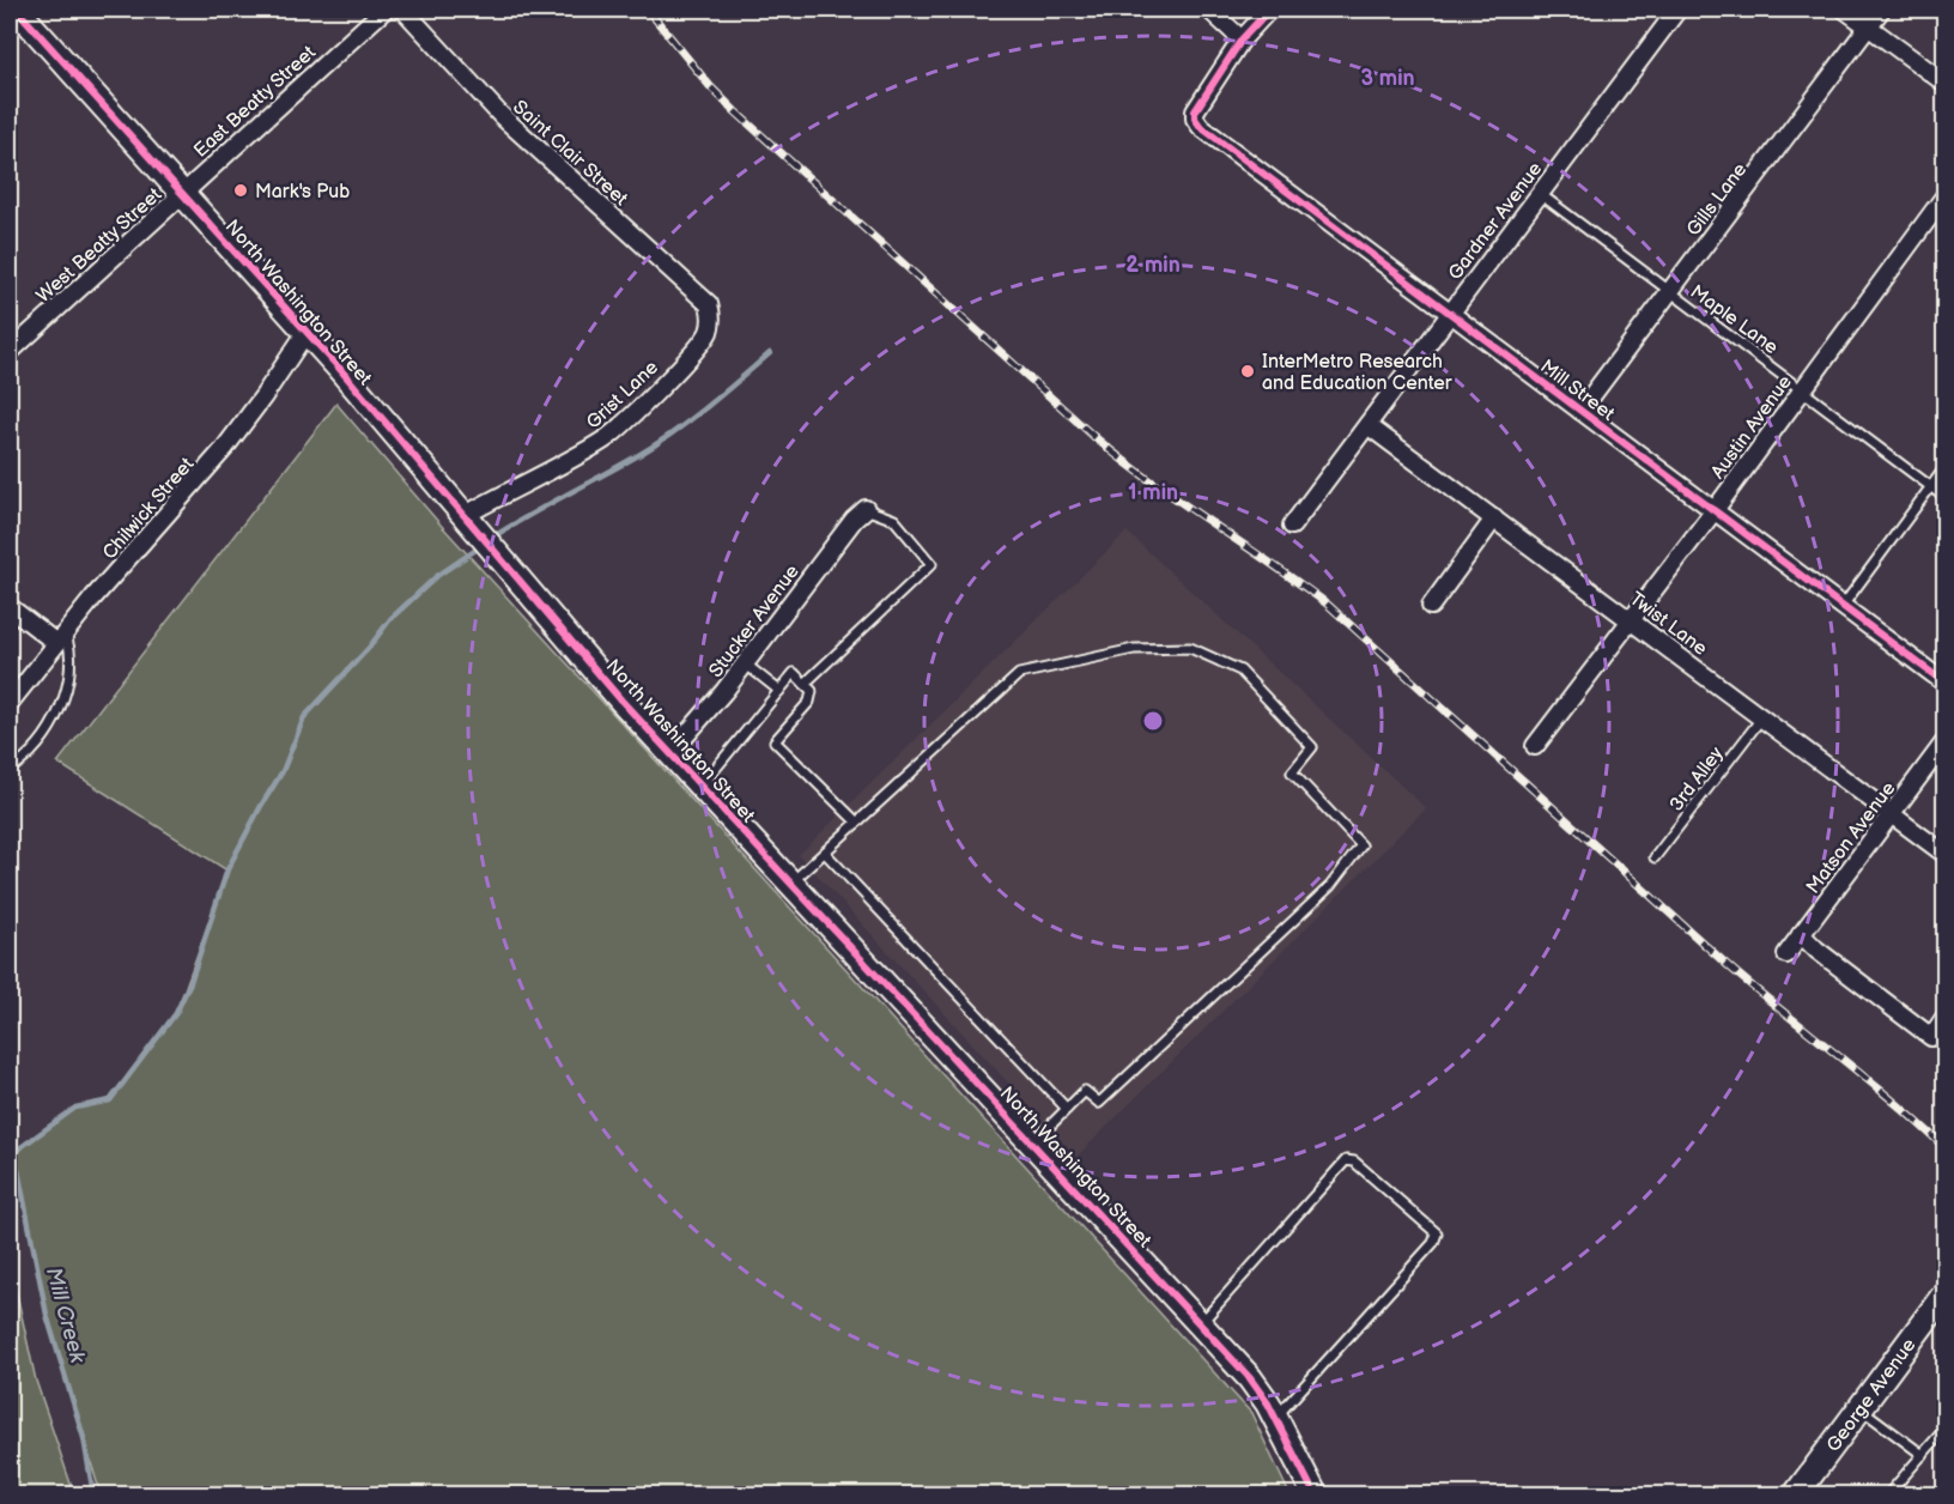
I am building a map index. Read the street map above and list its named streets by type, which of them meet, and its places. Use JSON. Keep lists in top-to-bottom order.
{
  "streets": {
    "street": [
      "East Beatty Street",
      "Saint Clair Street",
      "Gills Lane",
      "Gardner Avenue",
      "West Beatty Street",
      "North Washington Street",
      "Mill Street",
      "Grist Lane",
      "Austin Avenue",
      "Chilwick Street",
      "Stucker Avenue",
      "Twist Lane",
      "Matson Avenue",
      "George Avenue"
    ],
    "lane": ["Maple Lane", "3rd Alley"]
  },
  "crossings": [
    ["East Beatty Street", "West Beatty Street"],
    ["East Beatty Street", "North Washington Street"],
    ["Saint Clair Street", "Grist Lane"],
    ["Gills Lane", "Maple Lane"],
    ["Gills Lane", "Mill Street"],
    ["Gardner Avenue", "Maple Lane"],
    ["Gardner Avenue", "Mill Street"],
    ["Gardner Avenue", "Twist Lane"],
    ["West Beatty Street", "North Washington Street"],
    ["North Washington Street", "Grist Lane"],
    ["North Washington Street", "Chilwick Street"],
    ["North Washington Street", "Stucker Avenue"],
    ["Maple Lane", "Austin Avenue"],
    ["Mill Street", "Austin Avenue"],
    ["Austin Avenue", "Twist Lane"],
    ["Twist Lane", "3rd Alley"],
    ["Twist Lane", "Matson Avenue"]
  ],
  "water": ["Mill Creek"],
  "places": ["Mark's Pub", "InterMetro Research and Education Center"],
  "rings": ["3 min", "2 min", "1 min"]
}
